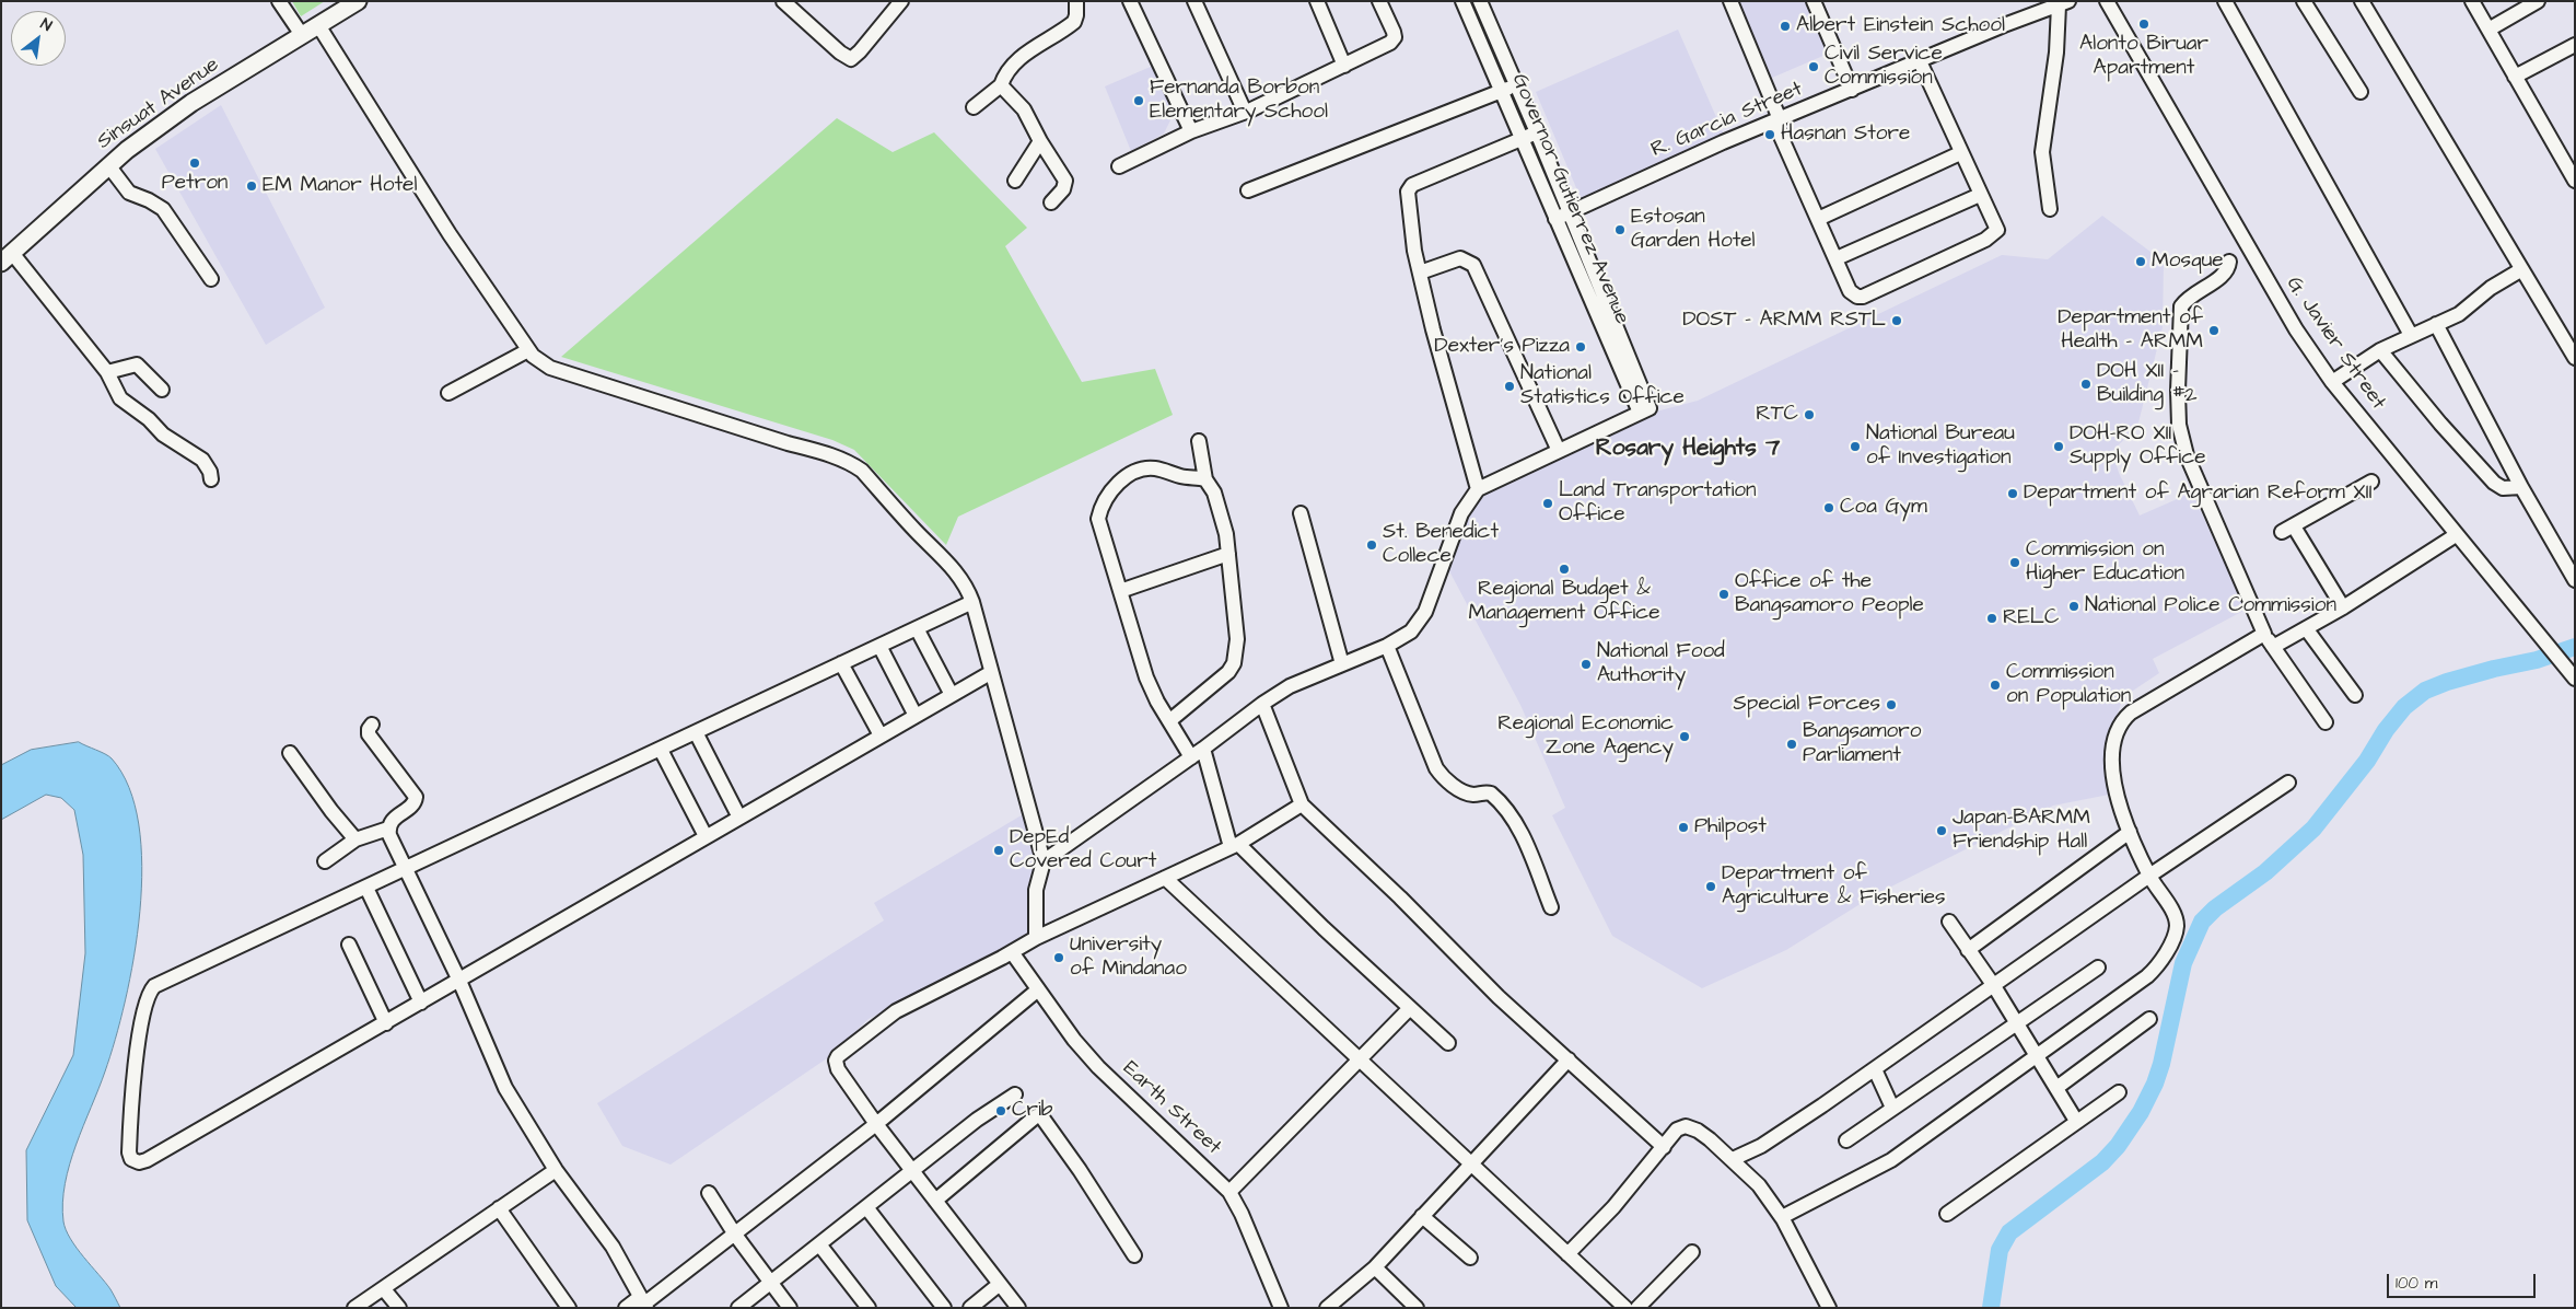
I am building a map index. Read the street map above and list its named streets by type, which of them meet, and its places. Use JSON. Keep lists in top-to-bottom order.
{
  "streets": {
    "main road": ["Sinsuat Avenue"],
    "street": [
      "R. Garcia Street",
      "Governor Gutierrez Avenue",
      "G. Javier Street",
      "Earth Street"
    ]
  },
  "crossings": [
    ["R. Garcia Street", "Governor Gutierrez Avenue"]
  ],
  "districts": ["Rosary Heights 7"],
  "places": [
    "Alonto Biruar Apartment",
    "Albert Einstein School",
    "Civil Service Commission",
    "Fernanda Borbon Elementary School",
    "Hasnan Store",
    "Petron",
    "EM Manor Hotel",
    "Estosan Garden Hotel",
    "Mosque",
    "DOST - ARMM RSTL",
    "Department of Health - ARMM",
    "Dexter's Pizza",
    "DOH XII - Building #2",
    "National Statistics Office",
    "RTC",
    "National Bureau of Investigation",
    "DOH-RO XII Supply Office",
    "Department of Agrarian Reform XII",
    "Land Transportation Office",
    "Coa Gym",
    "St. Benedict Collece",
    "Commission on Higher Education",
    "Regional Budget & Management Office",
    "Office of the Bangsamoro People",
    "National Police Commission",
    "RELC",
    "National Food Authority",
    "Commission on Population",
    "Special Forces",
    "Regional Economic Zone Agency",
    "Bangsamoro Parliament",
    "Philpost",
    "Japan-BARMM Friendship Hall",
    "DepEd Covered Court",
    "Department of Agriculture & Fisheries",
    "University of Mindanao",
    "Crib"
  ],
  "scale_bar": "100 m",
  "north": "top right"
}
